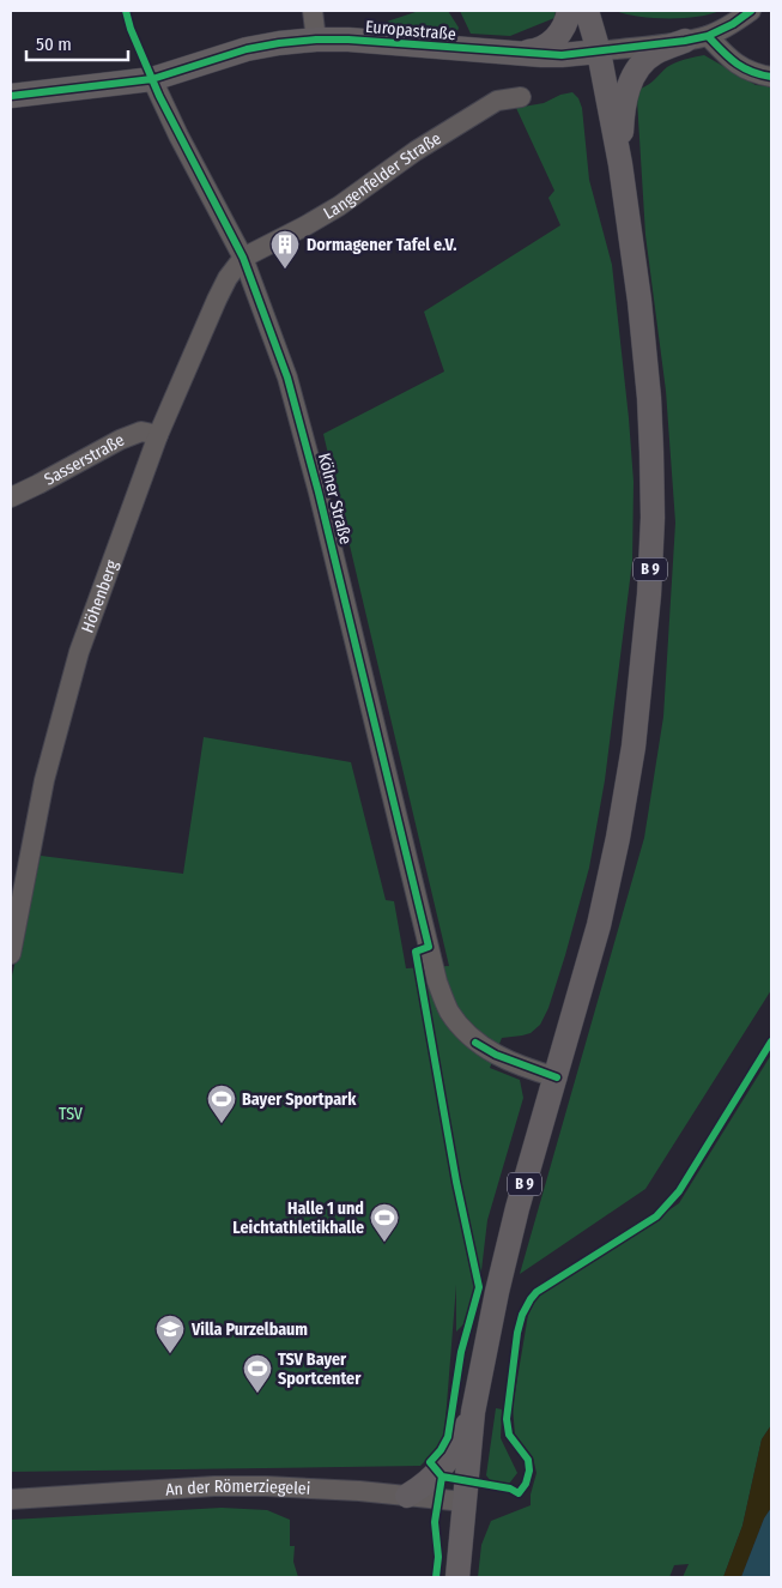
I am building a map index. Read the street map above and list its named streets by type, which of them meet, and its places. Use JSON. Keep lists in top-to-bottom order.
{
  "streets": {
    "main road": ["Europastraße", "B 9"],
    "street": [
      "Langenfelder Straße",
      "Sasserstraße",
      "Kölner Straße",
      "Höhenberg",
      "An der Römerziegelei"
    ]
  },
  "crossings": [
    ["Europastraße", "Kölner Straße"],
    ["Europastraße", "B 9"],
    ["Langenfelder Straße", "Kölner Straße"],
    ["Langenfelder Straße", "Höhenberg"],
    ["Sasserstraße", "Höhenberg"],
    ["Kölner Straße", "B 9"],
    ["Kölner Straße", "Höhenberg"],
    ["B 9", "An der Römerziegelei"]
  ],
  "parks": ["TSV"],
  "places": {
    "building": ["Dormagener Tafel e.V."],
    "sports": ["Bayer Sportpark", "Halle 1 und Leichtathletikhalle", "TSV Bayer Sportcenter"],
    "school or university": ["Villa Purzelbaum"]
  },
  "scale_bar": "50 m"
}
